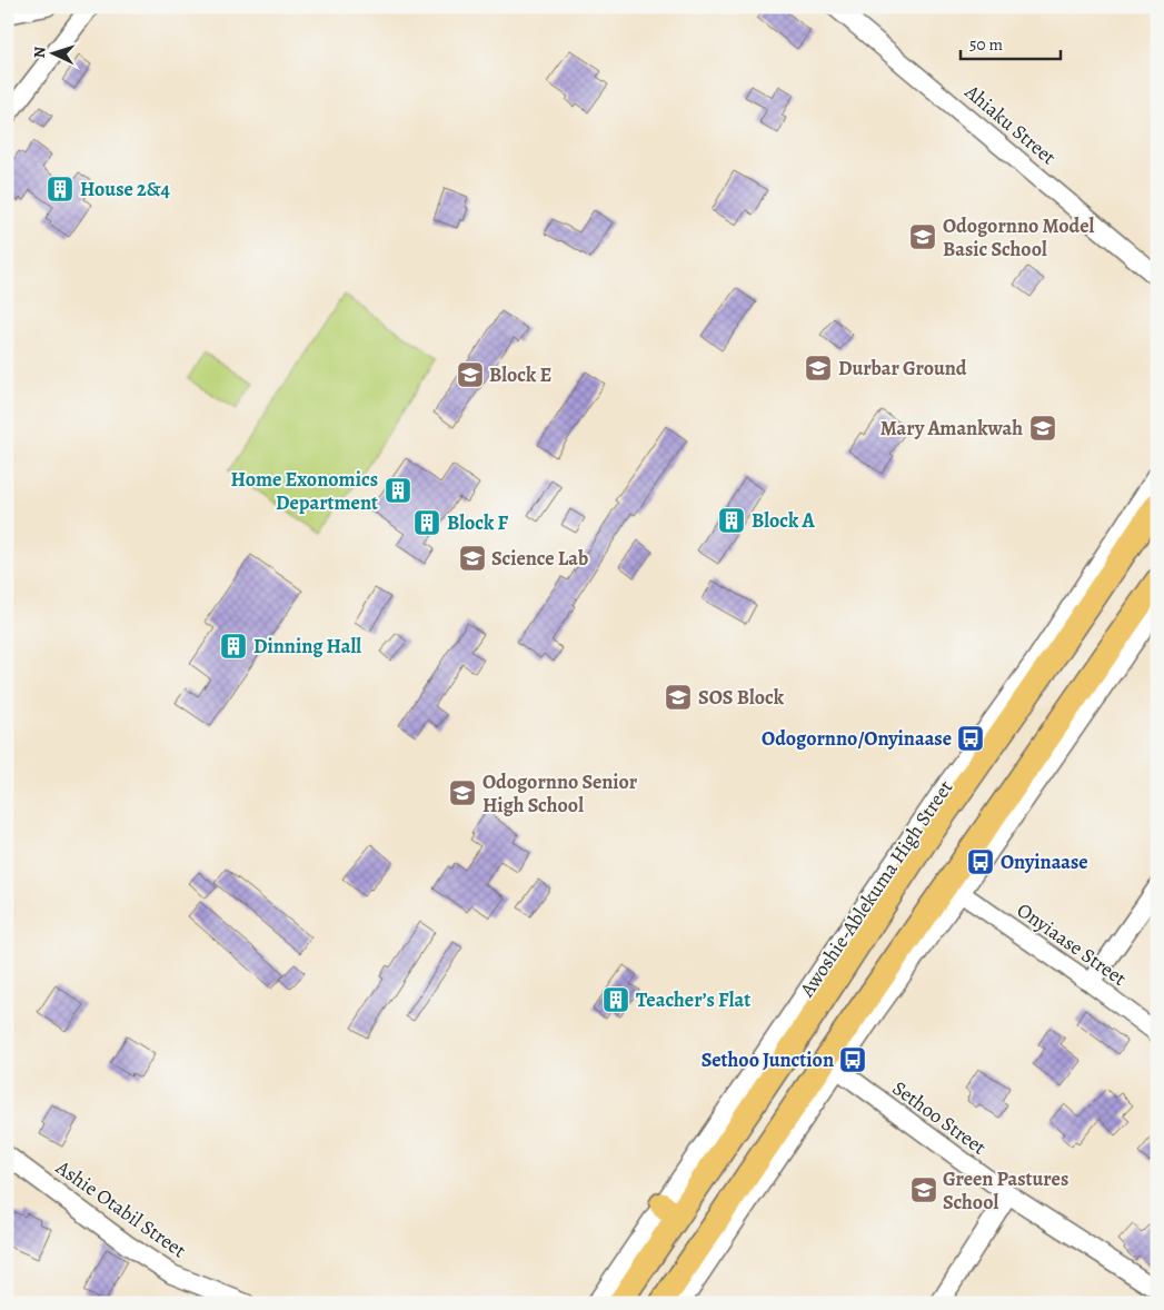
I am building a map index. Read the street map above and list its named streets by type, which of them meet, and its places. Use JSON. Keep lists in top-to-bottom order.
{
  "streets": {
    "main road": ["Awoshie-Ablekuma High Street"],
    "street": [
      "Ahiaku Street",
      "Onyiaase Street",
      "Sethoo Street",
      "Ashie Otabil Street"
    ]
  },
  "places": {
    "building": [
      "House 2&4",
      "Home Exonomics Department",
      "Block A",
      "Block F",
      "Dinning Hall",
      "Teacher’s Flat"
    ],
    "school or university": [
      "Odogornno Model Basic School",
      "Durbar Ground",
      "Block E",
      "Mary Amankwah",
      "Science Lab",
      "SOS Block",
      "Odogornno Senior High School",
      "Green Pastures School"
    ],
    "bus stop": ["Odogornno/Onyinaase", "Onyinaase", "Sethoo Junction"]
  },
  "scale_bar": "50 m",
  "north": "left"
}
